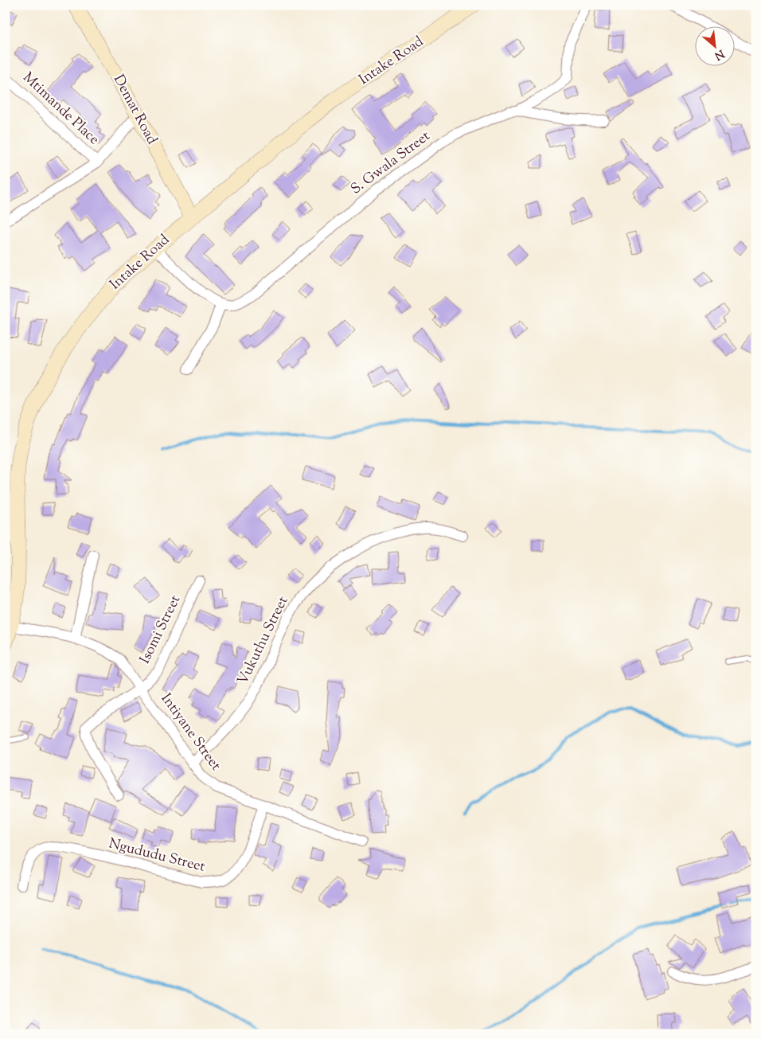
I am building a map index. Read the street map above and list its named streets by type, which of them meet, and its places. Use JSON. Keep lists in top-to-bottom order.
{
  "streets": {
    "street": [
      "Intake Road",
      "Mtimande Place",
      "Demat Road",
      "S. Gwala Street",
      "Isomi Street",
      "Vukuthu Street",
      "Intiyane Street",
      "Ngududu Street"
    ]
  },
  "crossings": [
    ["Intake Road", "Demat Road"],
    ["Intake Road", "Intiyane Street"],
    ["Isomi Street", "Intiyane Street"],
    ["Vukuthu Street", "Intiyane Street"],
    ["Intiyane Street", "Ngududu Street"]
  ],
  "north": "bottom right"
}
